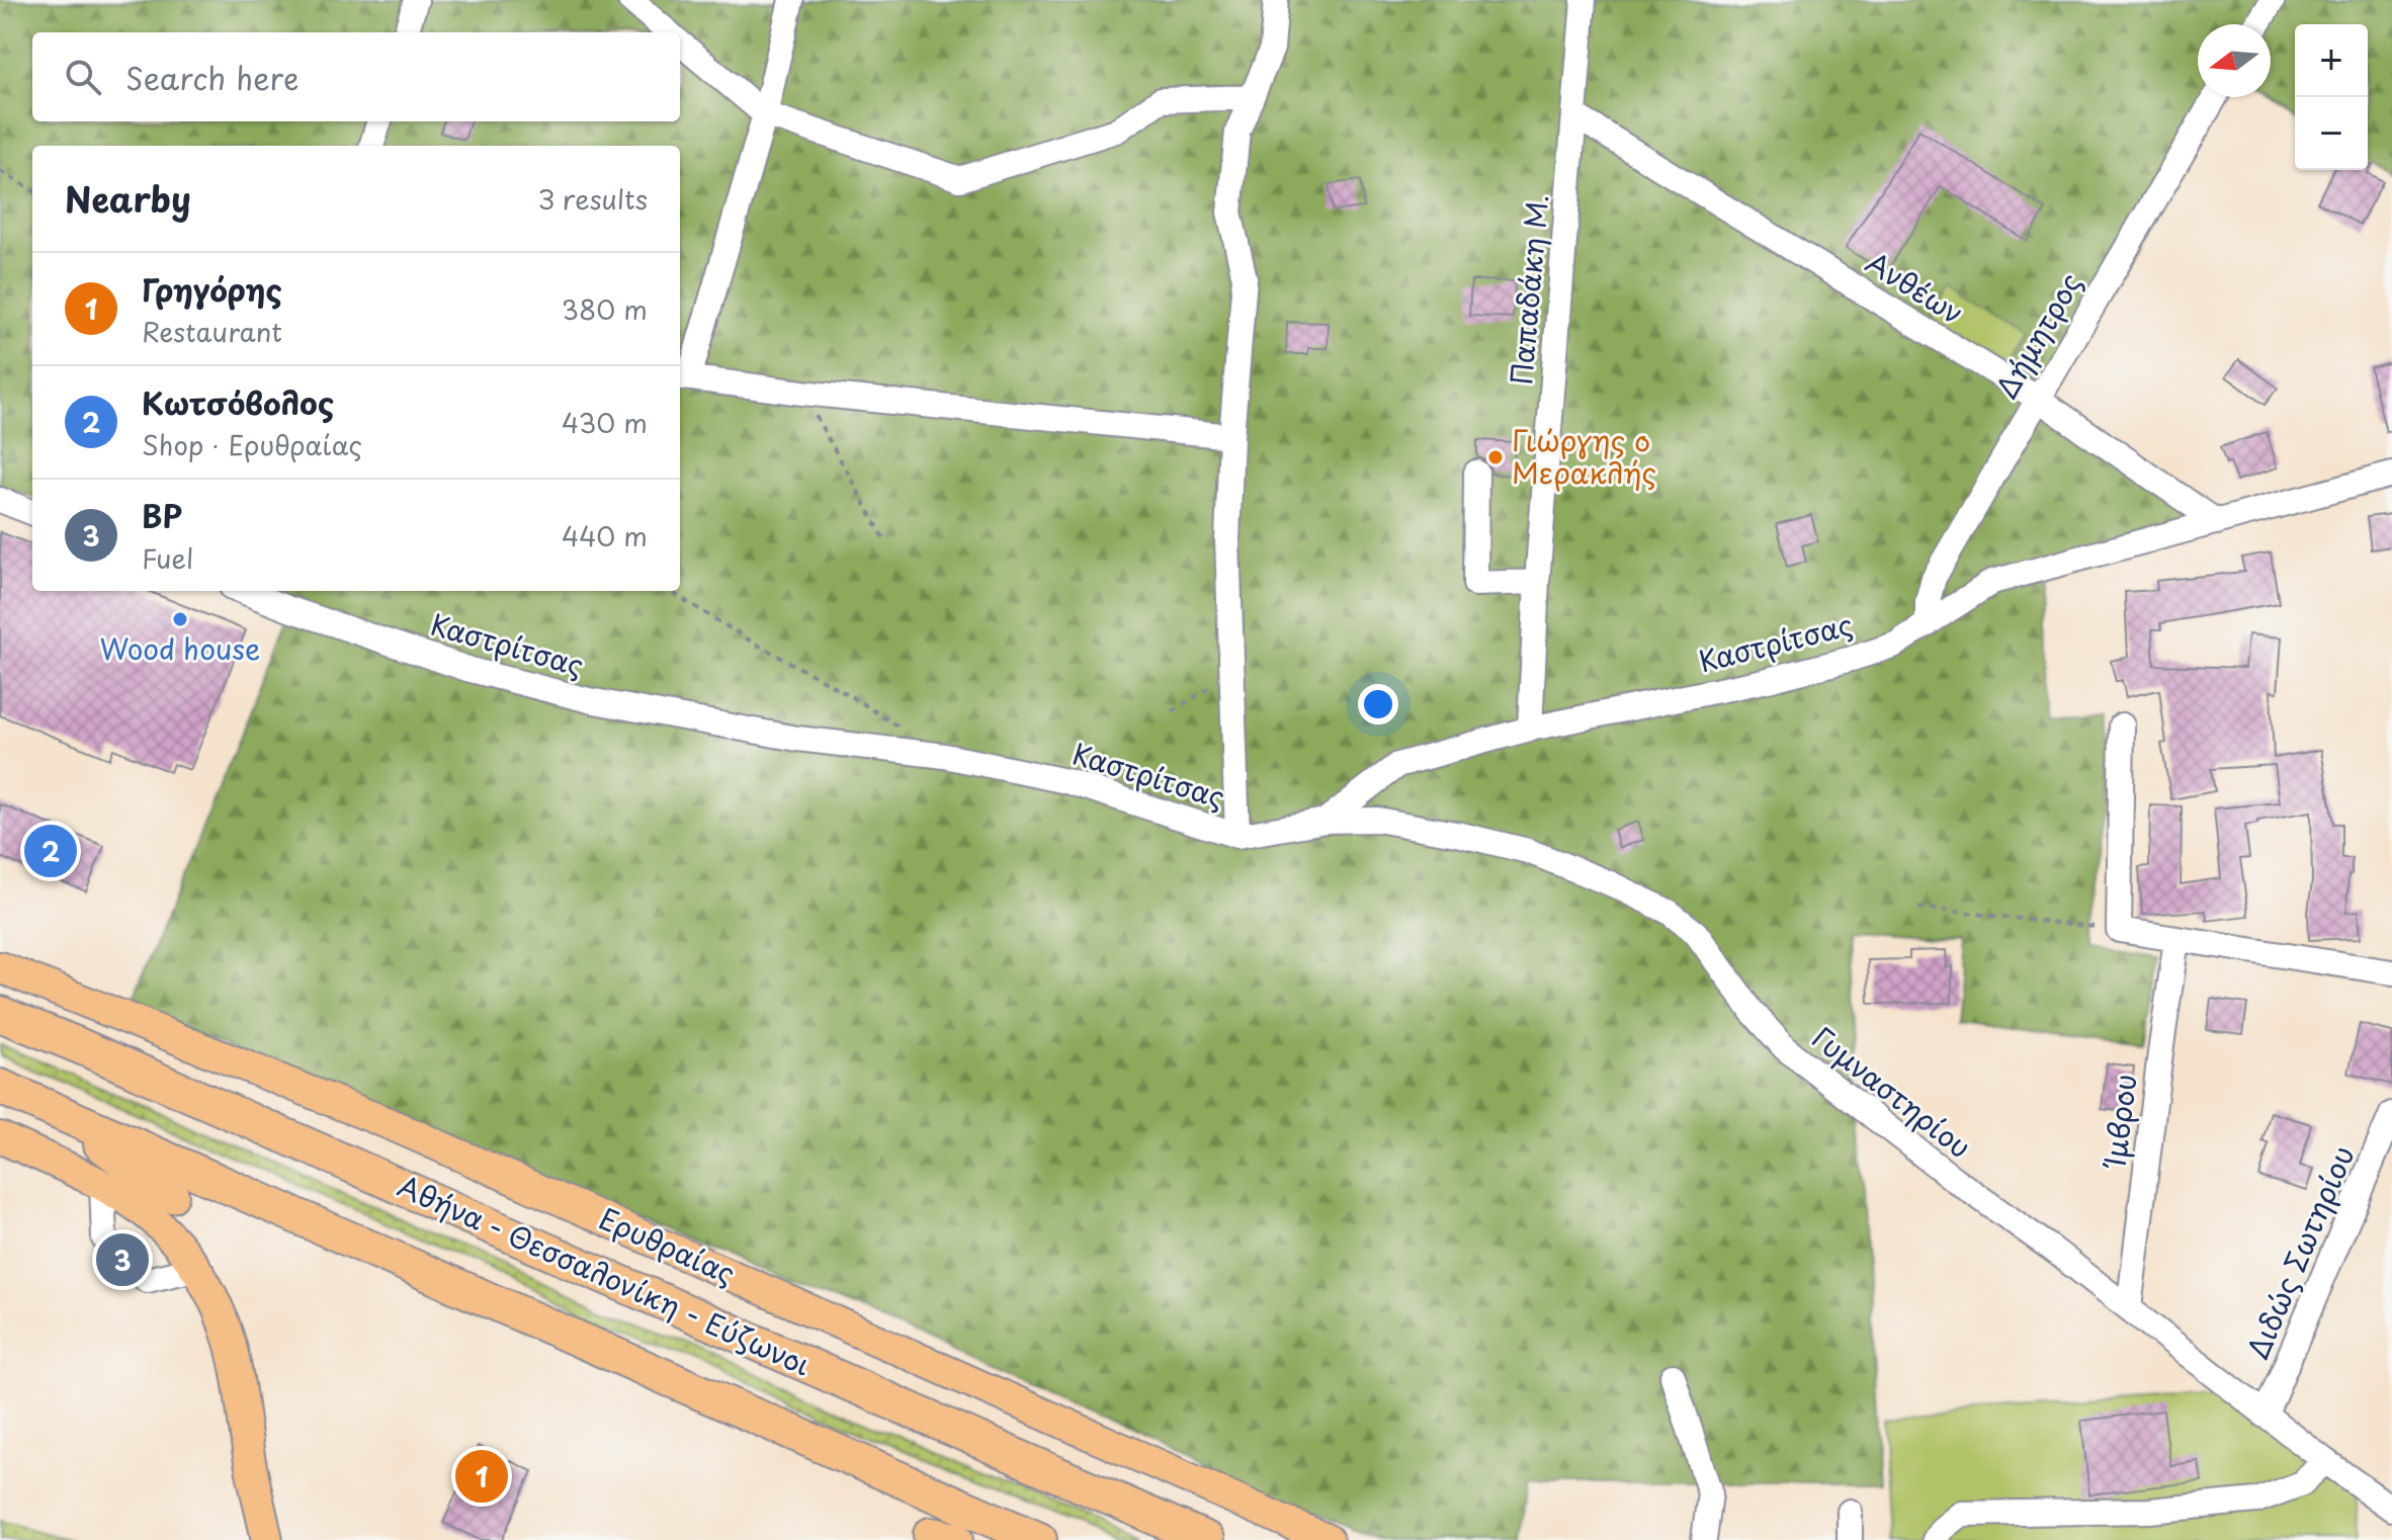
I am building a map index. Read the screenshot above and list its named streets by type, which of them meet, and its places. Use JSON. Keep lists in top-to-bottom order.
{
  "streets": {
    "highway": ["Αθήνα - Θεσσαλονίκη - Εύζωνοι"],
    "main road": ["Ερυθραίας"],
    "street": [
      "Ανθέων",
      "Παπαδάκη Μ.",
      "Δήμητρος",
      "Καστρίτσας",
      "Γυμναστηρίου",
      "Ίμβρου",
      "Διδώς Σωτηρίου"
    ]
  },
  "crossings": [
    ["Ανθέων", "Παπαδάκη Μ."],
    ["Ανθέων", "Δήμητρος"],
    ["Ανθέων", "Καστρίτσας"],
    ["Παπαδάκη Μ.", "Καστρίτσας"],
    ["Δήμητρος", "Καστρίτσας"],
    ["Καστρίτσας", "Γυμναστηρίου"],
    ["Γυμναστηρίου", "Ίμβρου"],
    ["Γυμναστηρίου", "Διδώς Σωτηρίου"]
  ],
  "places": ["Γιώργης ο Μερακλής", "Wood house"],
  "north": "left",
  "page": {
    "map_buttons": ["+", "−"],
    "search": "Search here",
    "heading": ["Nearby", "3 results"],
    "list": [
      {
        "mark": "1",
        "name": "Γρηγόρης",
        "note": "Restaurant",
        "value": "380 m"
      },
      {
        "mark": "2",
        "name": "Κωτσόβολος",
        "note": "Shop · Ερυθραίας",
        "value": "430 m"
      },
      {
        "mark": "3",
        "name": "BP",
        "note": "Fuel",
        "value": "440 m"
      }
    ],
    "pins": ["2", "3", "1"]
  }
}
